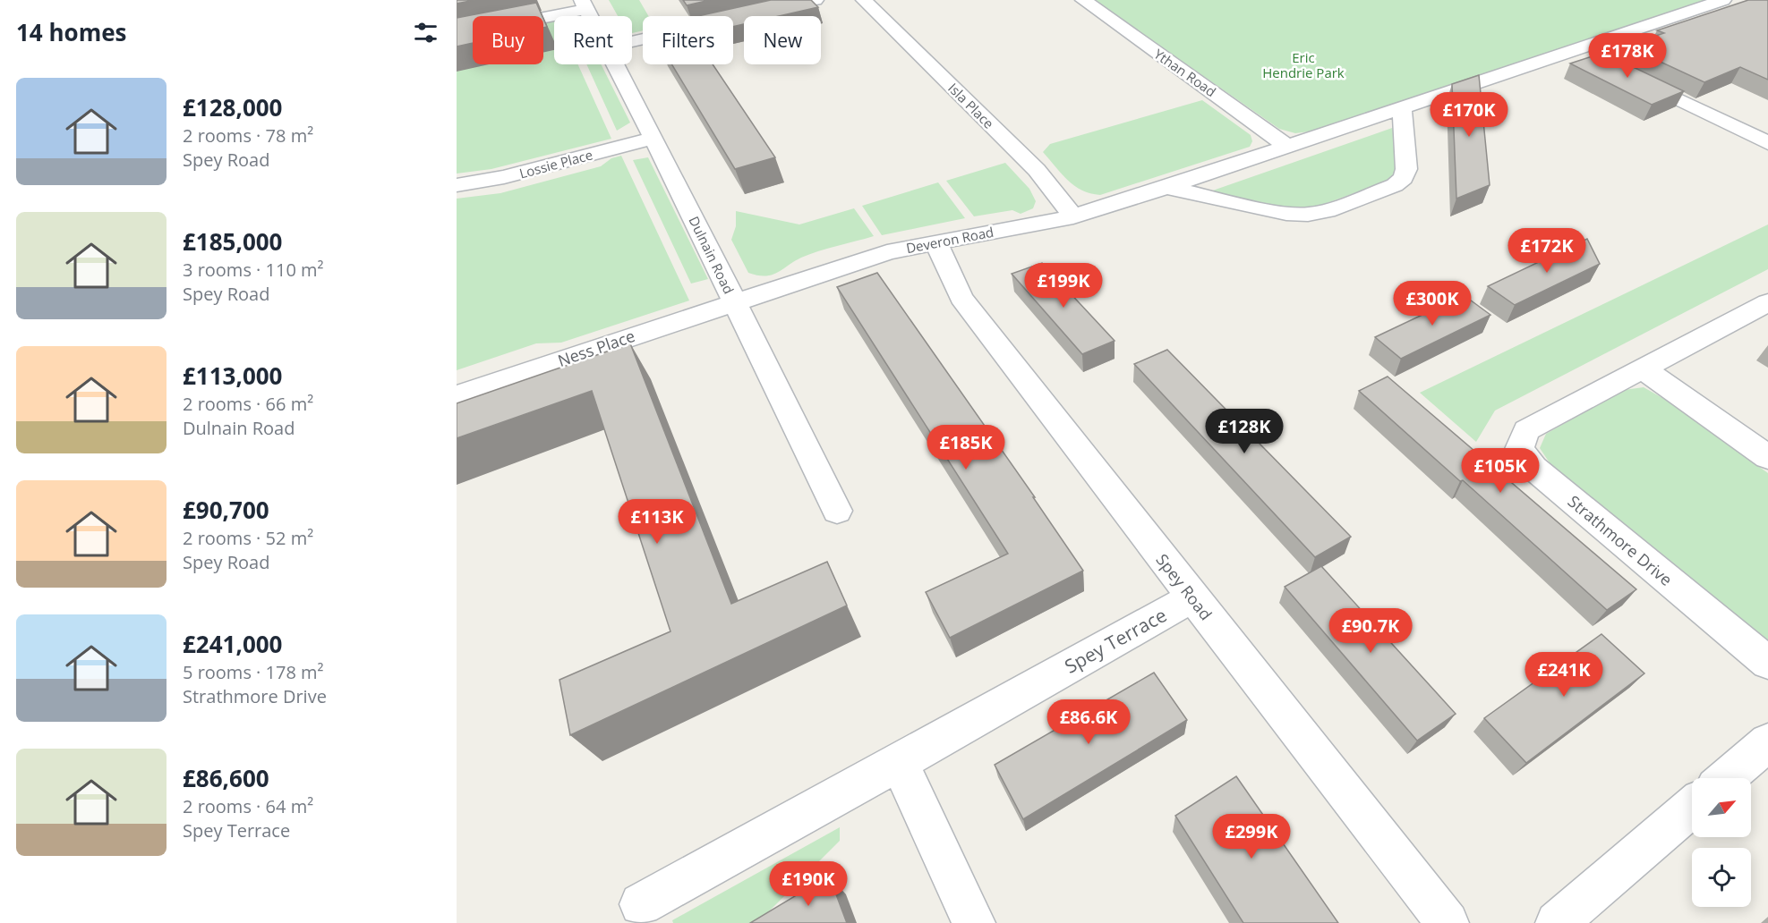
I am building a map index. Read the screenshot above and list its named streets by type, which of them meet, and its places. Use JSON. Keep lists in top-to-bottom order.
{
  "streets": {
    "street": [
      "Ythan Road",
      "Isla Place",
      "Lossie Place",
      "Deveron Road",
      "Dulnain Road",
      "Ness Place",
      "Strathmore Drive",
      "Spey Road",
      "Spey Terrace"
    ]
  },
  "crossings": [
    ["Ythan Road", "Deveron Road"],
    ["Isla Place", "Deveron Road"],
    ["Lossie Place", "Dulnain Road"],
    ["Deveron Road", "Dulnain Road"],
    ["Deveron Road", "Ness Place"],
    ["Deveron Road", "Spey Road"],
    ["Dulnain Road", "Ness Place"],
    ["Spey Road", "Spey Terrace"]
  ],
  "parks": ["Eric Hendrie Park"],
  "north": "top right",
  "page": {
    "heading": "14 homes",
    "chip": [
      "Buy",
      "Rent",
      "Filters",
      "New"
    ],
    "price": [
      "£178K",
      "£170K",
      "£172K",
      "£199K",
      "£300K",
      "£128K",
      "£185K",
      "£105K",
      "£113K",
      "£90.7K",
      "£241K",
      "£86.6K",
      "£299K",
      "£190K"
    ],
    "list": [
      {
        "name": "£128,000",
        "note": "2 rooms · 78 m² · Spey Road"
      },
      {
        "name": "£185,000",
        "note": "3 rooms · 110 m² · Spey Road"
      },
      {
        "name": "£113,000",
        "note": "2 rooms · 66 m² · Dulnain Road"
      },
      {
        "name": "£90,700",
        "note": "2 rooms · 52 m² · Spey Road"
      },
      {
        "name": "£241,000",
        "note": "5 rooms · 178 m² · Strathmore Drive"
      },
      {
        "name": "£86,600",
        "note": "2 rooms · 64 m² · Spey Terrace"
      }
    ]
  }
}
